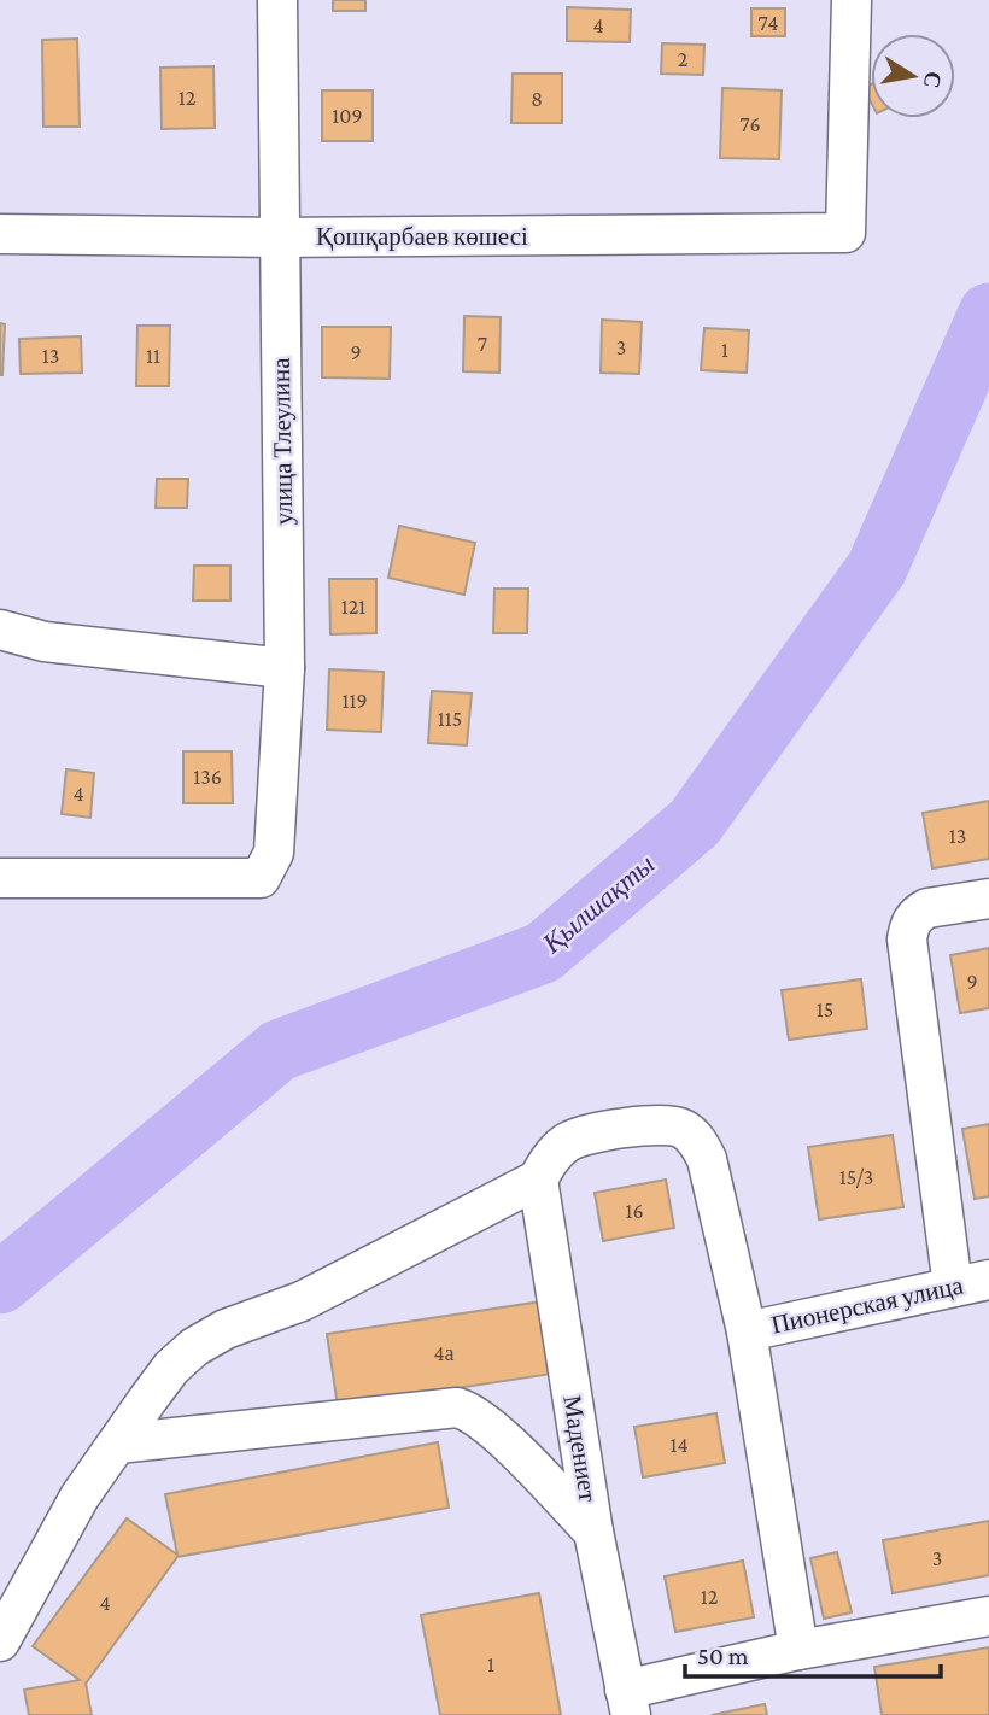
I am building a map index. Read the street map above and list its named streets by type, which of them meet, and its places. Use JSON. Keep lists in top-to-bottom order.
{
  "streets": {
    "street": [
      "Қошқарбаев көшесі",
      "улица Тлеулина",
      "Пионерская улица",
      "Мадениет"
    ]
  },
  "crossings": [
    ["Қошқарбаев көшесі", "улица Тлеулина"]
  ],
  "water": ["Қылшақты"],
  "house_numbers": [
    "74",
    "4",
    "2",
    "12",
    "8",
    "109",
    "76",
    "7",
    "3",
    "1",
    "9",
    "13",
    "11",
    "121",
    "119",
    "115",
    "136",
    "4",
    "13",
    "9",
    "15",
    "15/3",
    "16",
    "4а",
    "14",
    "3",
    "12",
    "4",
    "1"
  ],
  "scale_bar": "50 m",
  "north": "right"
}
